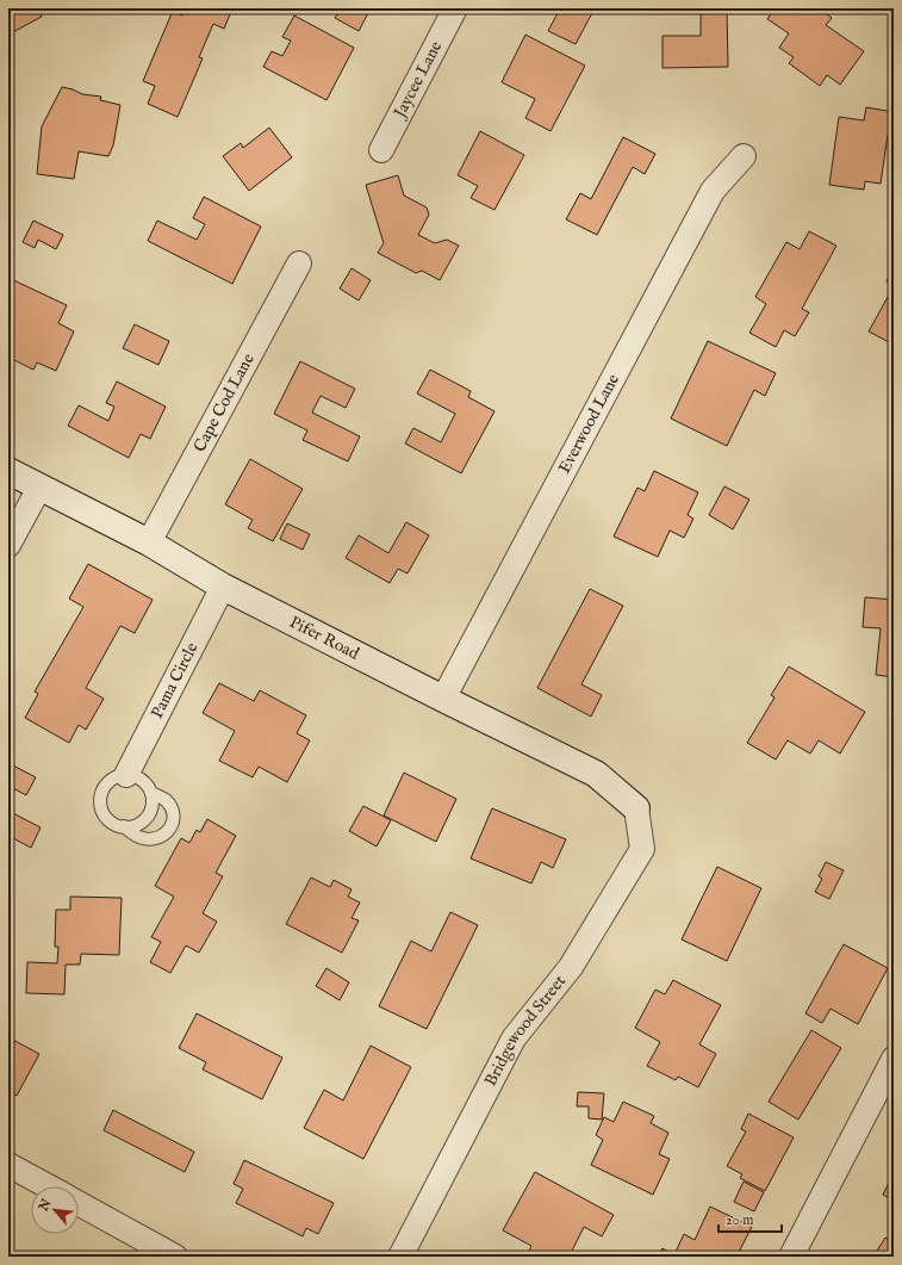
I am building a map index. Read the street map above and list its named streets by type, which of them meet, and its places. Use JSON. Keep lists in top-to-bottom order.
{
  "streets": {
    "street": [
      "Jaycee Lane",
      "Cape Cod Lane",
      "Everwood Lane",
      "Pifer Road",
      "Pama Circle",
      "Bridgewood Street"
    ]
  },
  "crossings": [
    ["Cape Cod Lane", "Pifer Road"],
    ["Everwood Lane", "Pifer Road"],
    ["Pifer Road", "Pama Circle"],
    ["Pifer Road", "Bridgewood Street"]
  ],
  "scale_bar": "20 m",
  "north": "top left"
}
